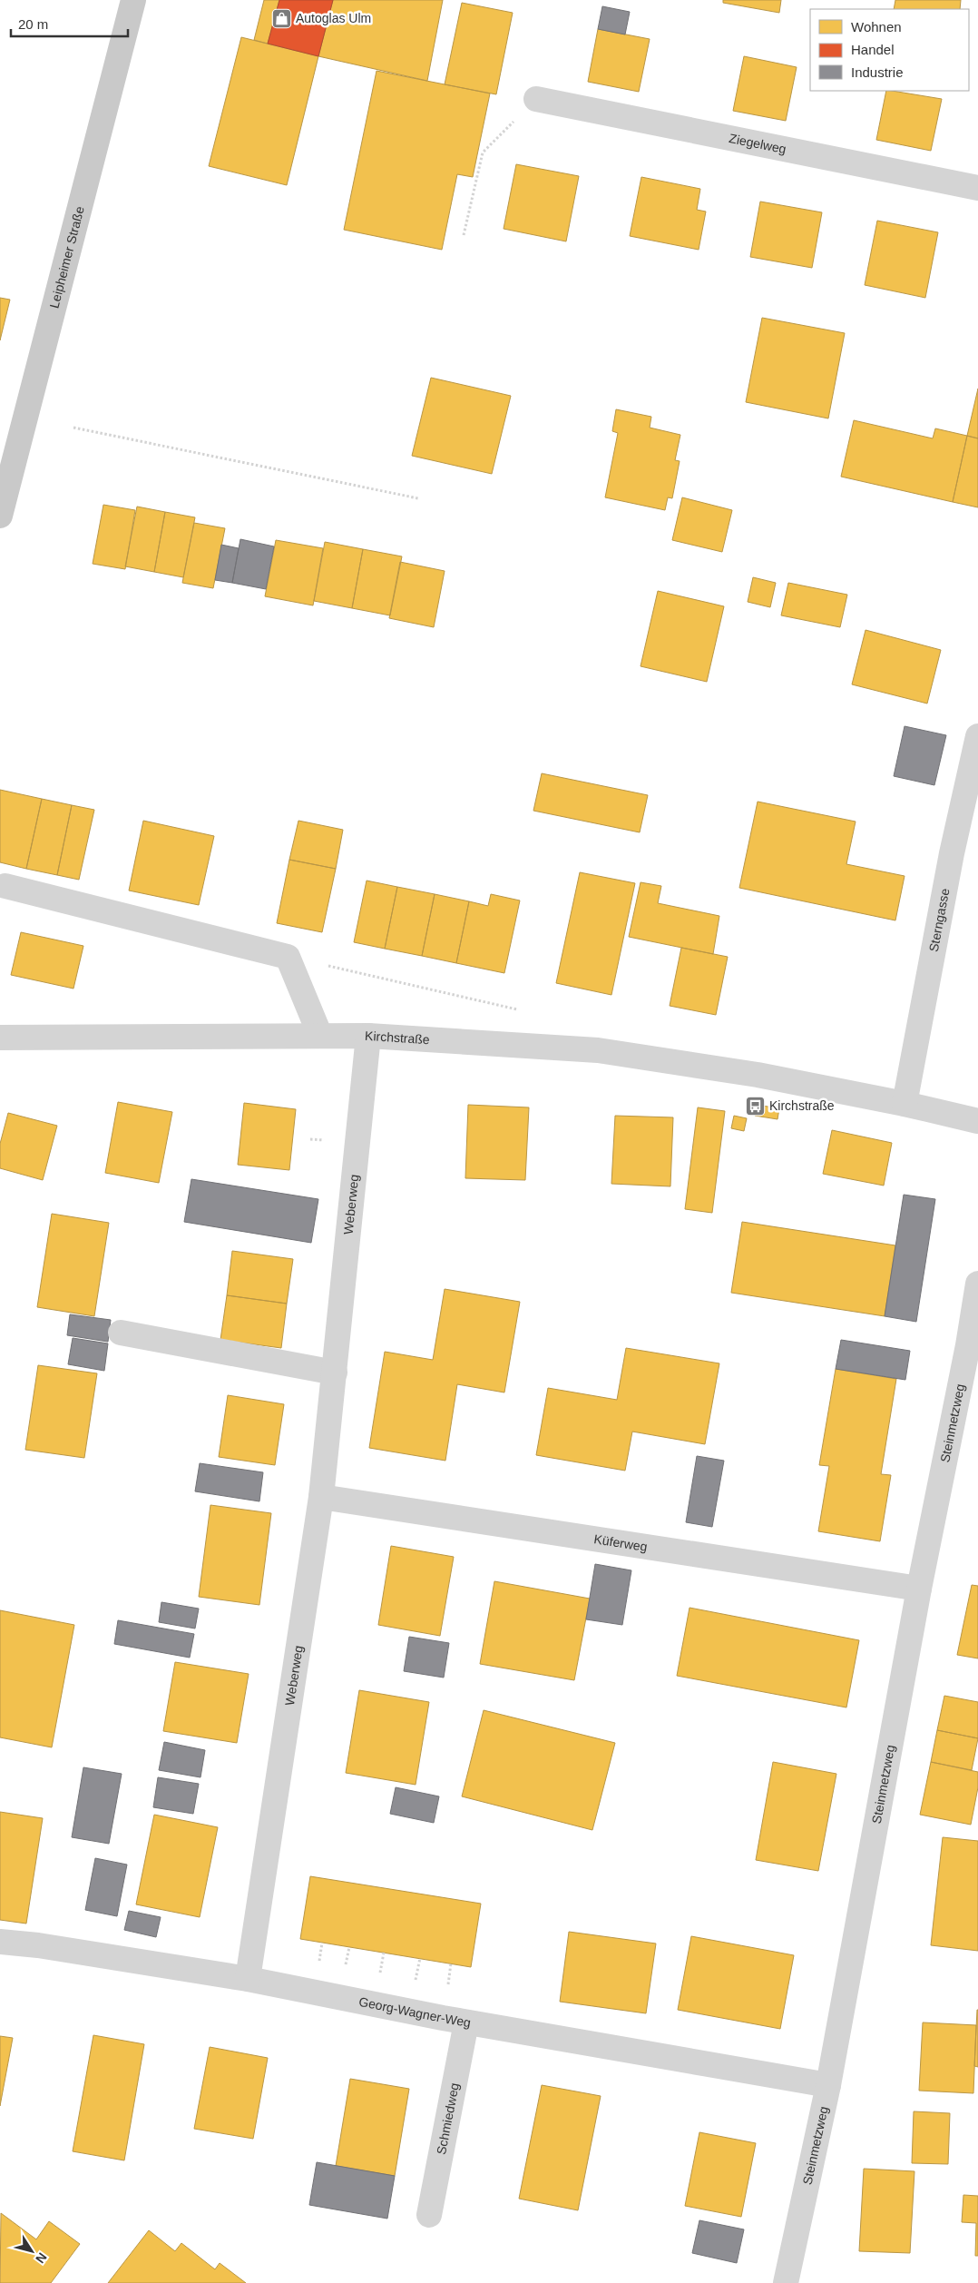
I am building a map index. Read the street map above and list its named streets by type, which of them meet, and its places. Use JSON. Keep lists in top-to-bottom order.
{
  "streets": {
    "main road": ["Leipheimer Straße"],
    "street": [
      "Ziegelweg",
      "Sterngasse",
      "Kirchstraße",
      "Weberweg",
      "Steinmetzweg",
      "Küferweg",
      "Georg-Wagner-Weg",
      "Schmiedweg"
    ]
  },
  "crossings": [
    ["Sterngasse", "Kirchstraße"],
    ["Kirchstraße", "Weberweg"],
    ["Weberweg", "Küferweg"],
    ["Weberweg", "Georg-Wagner-Weg"],
    ["Steinmetzweg", "Küferweg"],
    ["Steinmetzweg", "Georg-Wagner-Weg"],
    ["Georg-Wagner-Weg", "Schmiedweg"]
  ],
  "places": {
    "shop": ["Autoglas Ulm"],
    "bus stop": ["Kirchstraße"]
  },
  "legend": ["Wohnen", "Handel", "Industrie"],
  "scale_bar": "20 m",
  "north": "bottom right"
}
